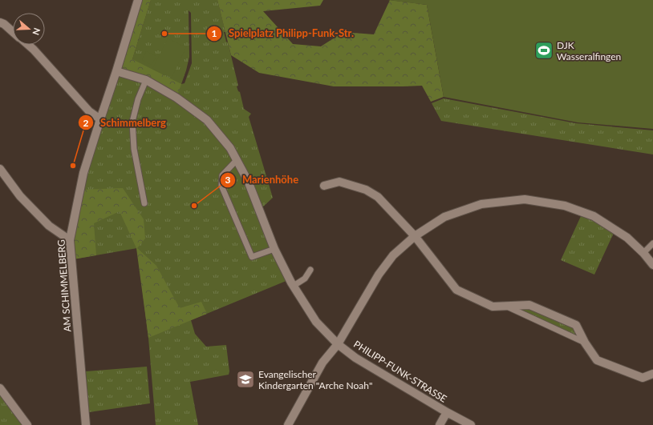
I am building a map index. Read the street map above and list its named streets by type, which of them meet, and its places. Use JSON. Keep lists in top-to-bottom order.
{
  "streets": {
    "street": ["AM SCHIMMELBERG", "PHILIPP-FUNK-STRASSE"]
  },
  "crossings": [
    ["AM SCHIMMELBERG", "PHILIPP-FUNK-STRASSE"]
  ],
  "places": {
    "other": ["Spielplatz Philipp-Funk-Str.", "Schimmelberg", "Marienhöhe"],
    "sports": ["DJK Wasseralfingen"],
    "school or university": ["Evangelischer Kindergarten \"Arche Noah\""]
  },
  "north": "right"
}
